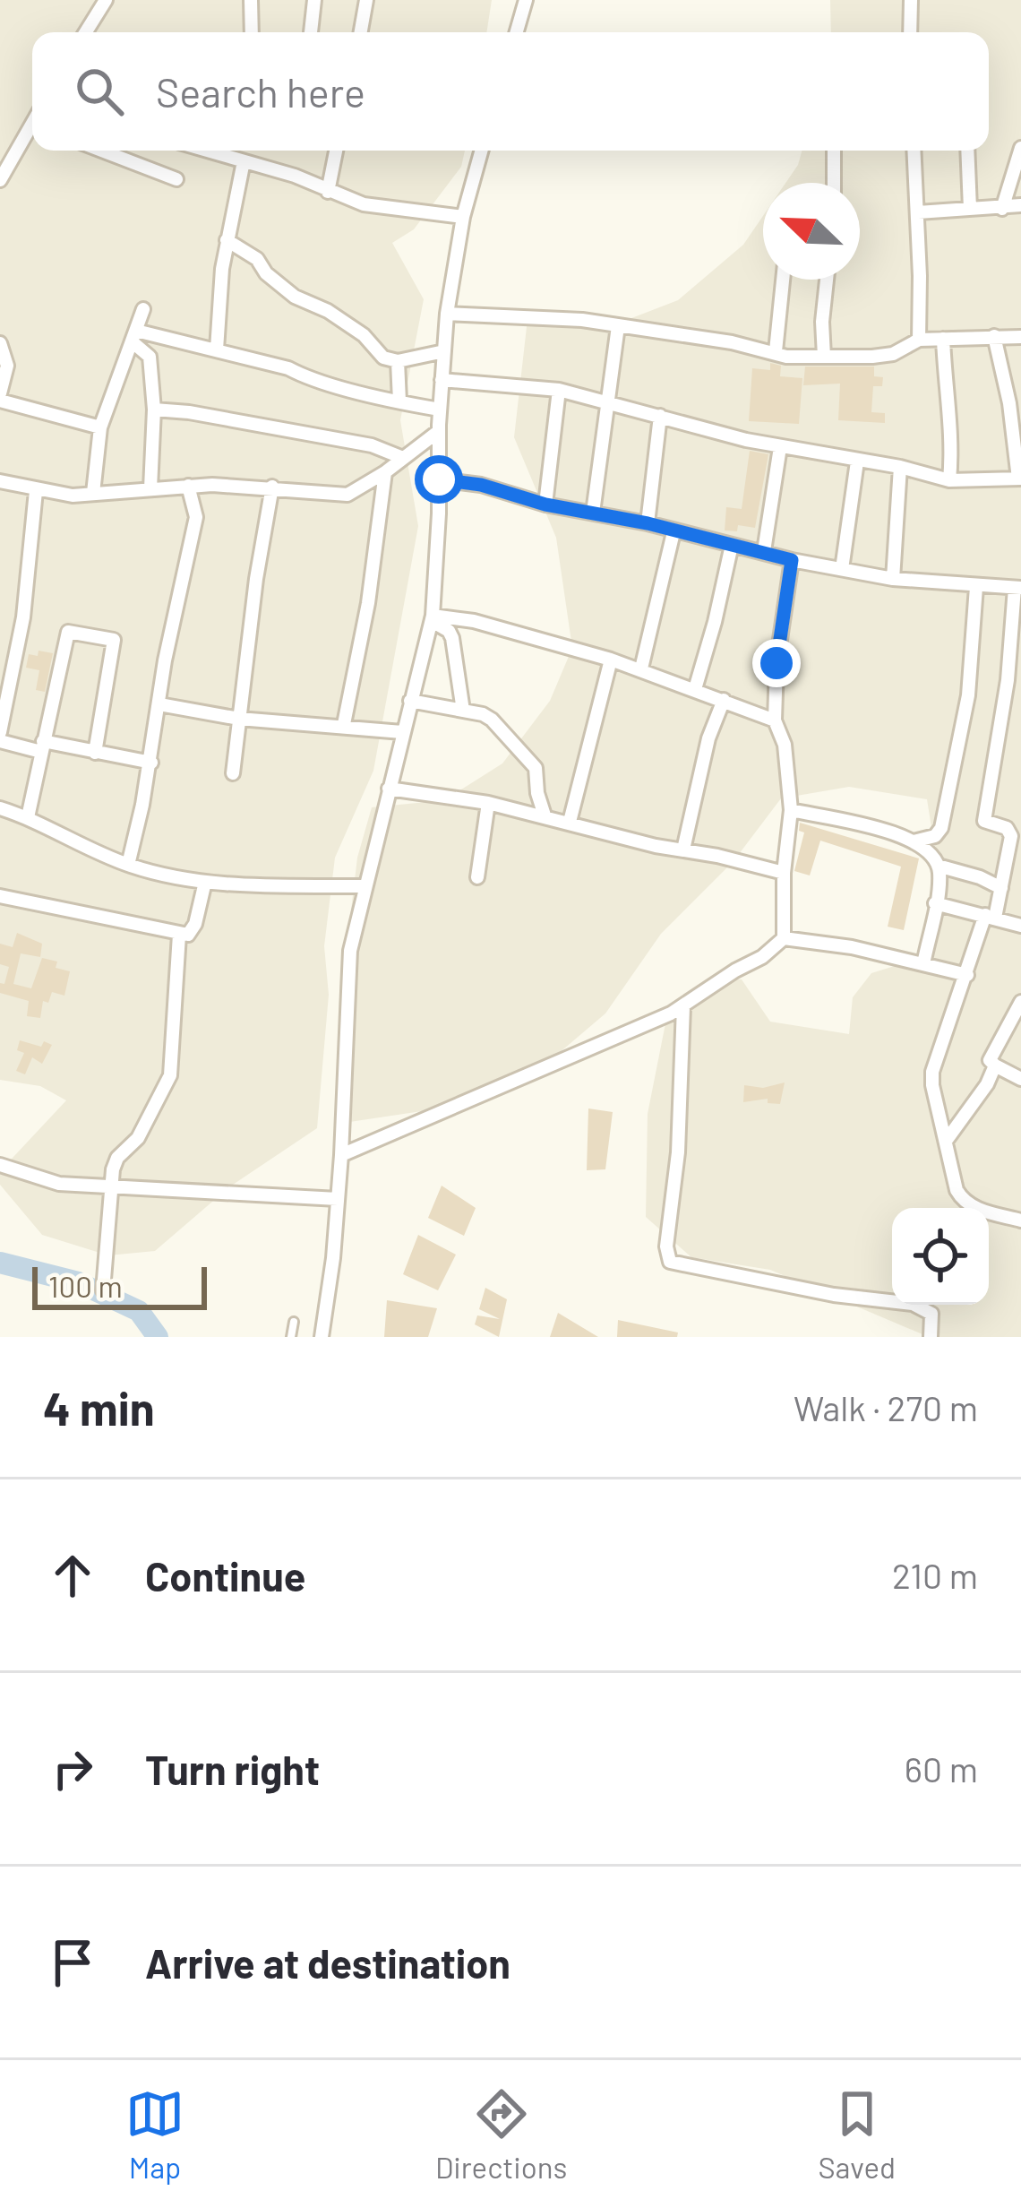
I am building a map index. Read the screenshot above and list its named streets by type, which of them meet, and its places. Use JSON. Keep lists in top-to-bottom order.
{
  "scale_bar": "100 m",
  "north": "top left",
  "page": {
    "search": "Search here",
    "scale": "100 m",
    "heading": ["4 min", "Walk · 270 m"],
    "list": [
      ["Continue", "210 m"],
      ["Turn right", "60 m"],
      "Arrive at destination"
    ],
    "nav": ["Map", "Directions", "Saved"]
  }
}
